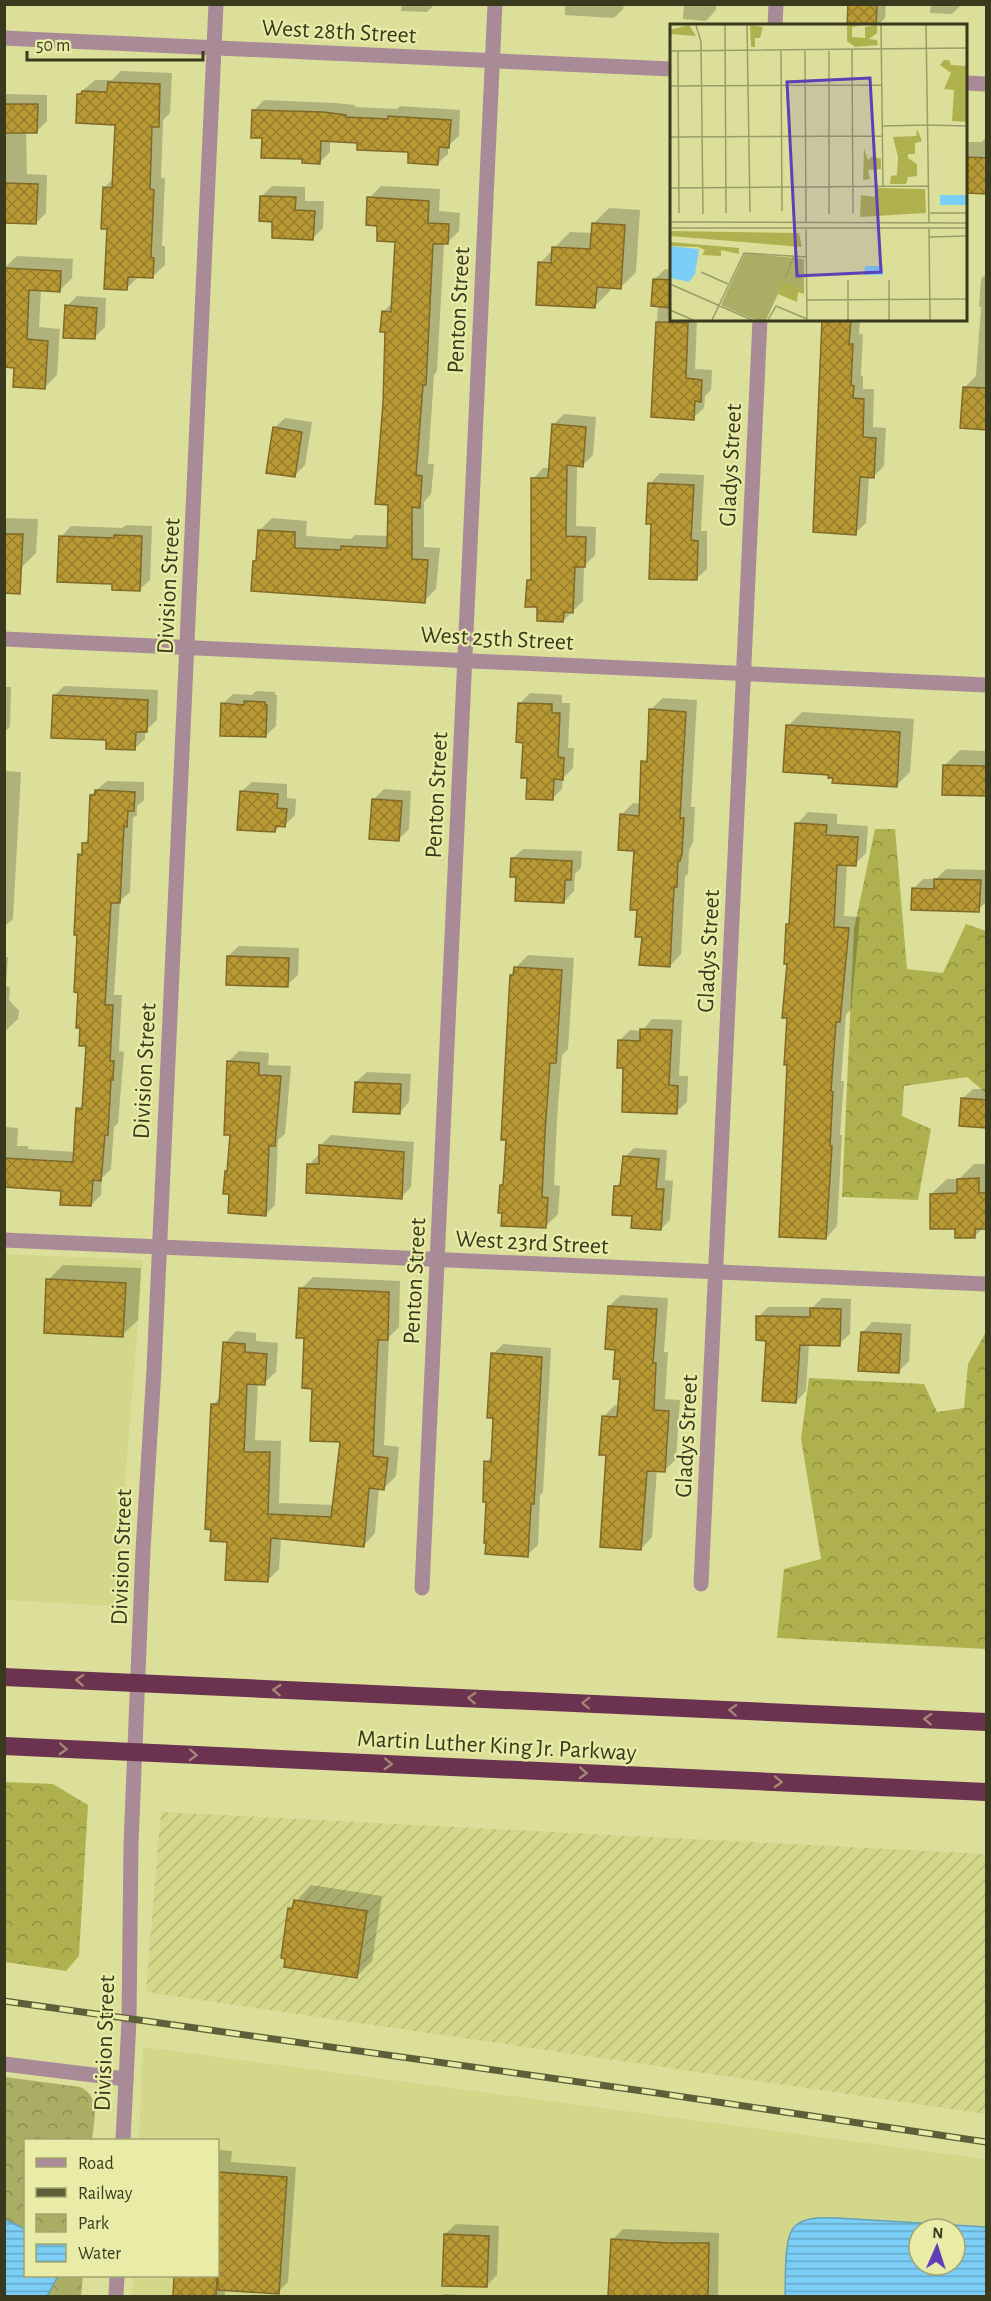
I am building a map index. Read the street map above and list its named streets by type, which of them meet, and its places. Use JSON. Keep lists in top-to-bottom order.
{
  "streets": {
    "highway": ["Martin Luther King Jr. Parkway"],
    "street": [
      "West 28th Street",
      "Penton Street",
      "Gladys Street",
      "Division Street",
      "West 25th Street",
      "West 23rd Street"
    ]
  },
  "crossings": [
    ["West 28th Street", "Penton Street"],
    ["West 28th Street", "Division Street"],
    ["Penton Street", "West 25th Street"],
    ["Penton Street", "West 23rd Street"],
    ["Gladys Street", "West 25th Street"],
    ["Gladys Street", "West 23rd Street"],
    ["Division Street", "West 25th Street"],
    ["Division Street", "West 23rd Street"],
    ["Division Street", "Martin Luther King Jr. Parkway"]
  ],
  "legend": [
    "Road",
    "Railway",
    "Park",
    "Water"
  ],
  "scale_bar": "50 m",
  "north": "top"
}
